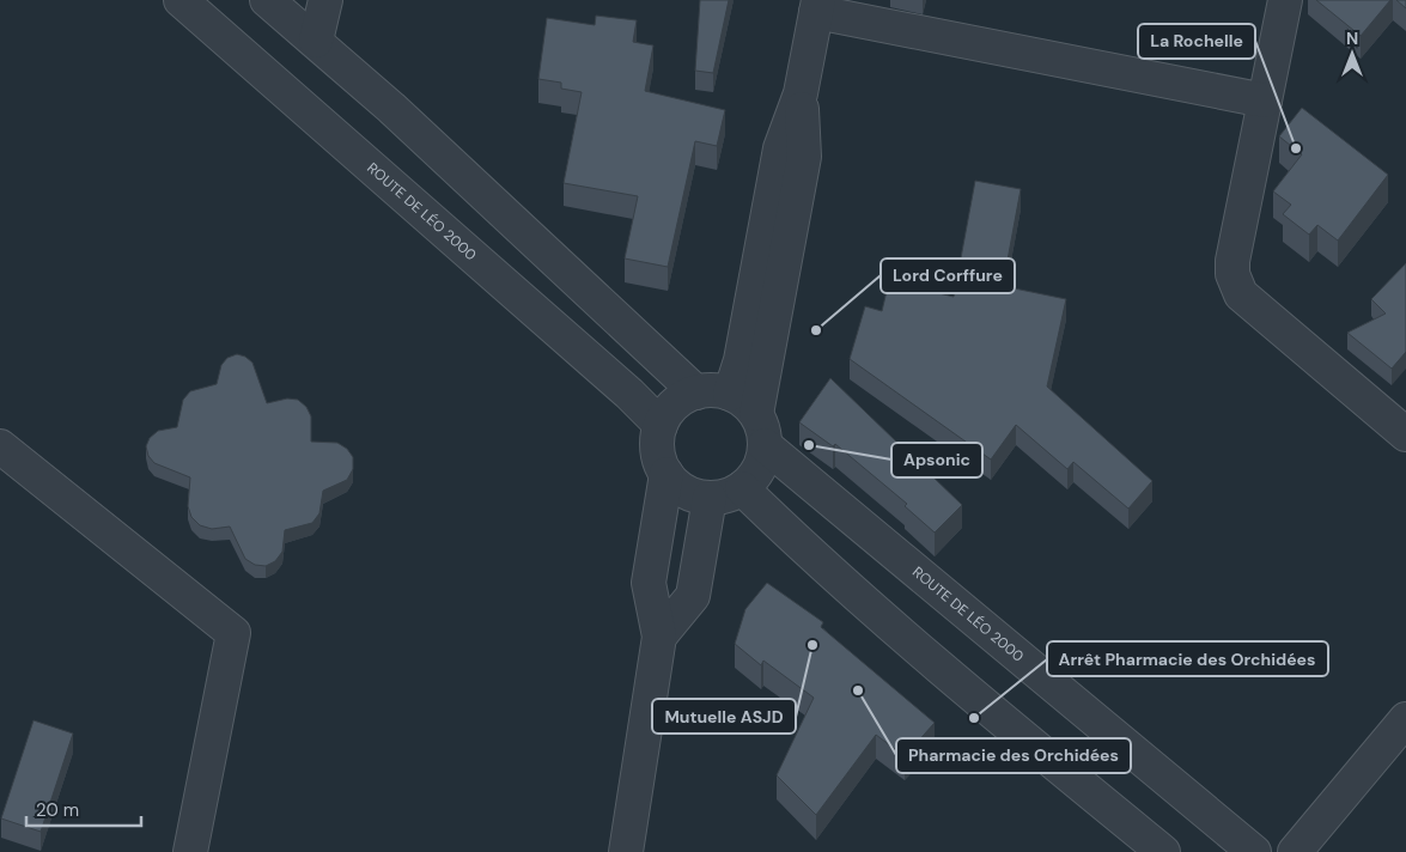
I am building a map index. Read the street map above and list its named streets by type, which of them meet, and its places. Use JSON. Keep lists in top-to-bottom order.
{
  "streets": {
    "street": ["ROUTE DE LÉO 2000"]
  },
  "places": [
    "La Rochelle",
    "Lord Corffure",
    "Apsonic",
    "Mutuelle ASJD",
    "Pharmacie des Orchidées",
    "Arrêt Pharmacie des Orchidées"
  ],
  "scale_bar": "20 m",
  "north": "top"
}
